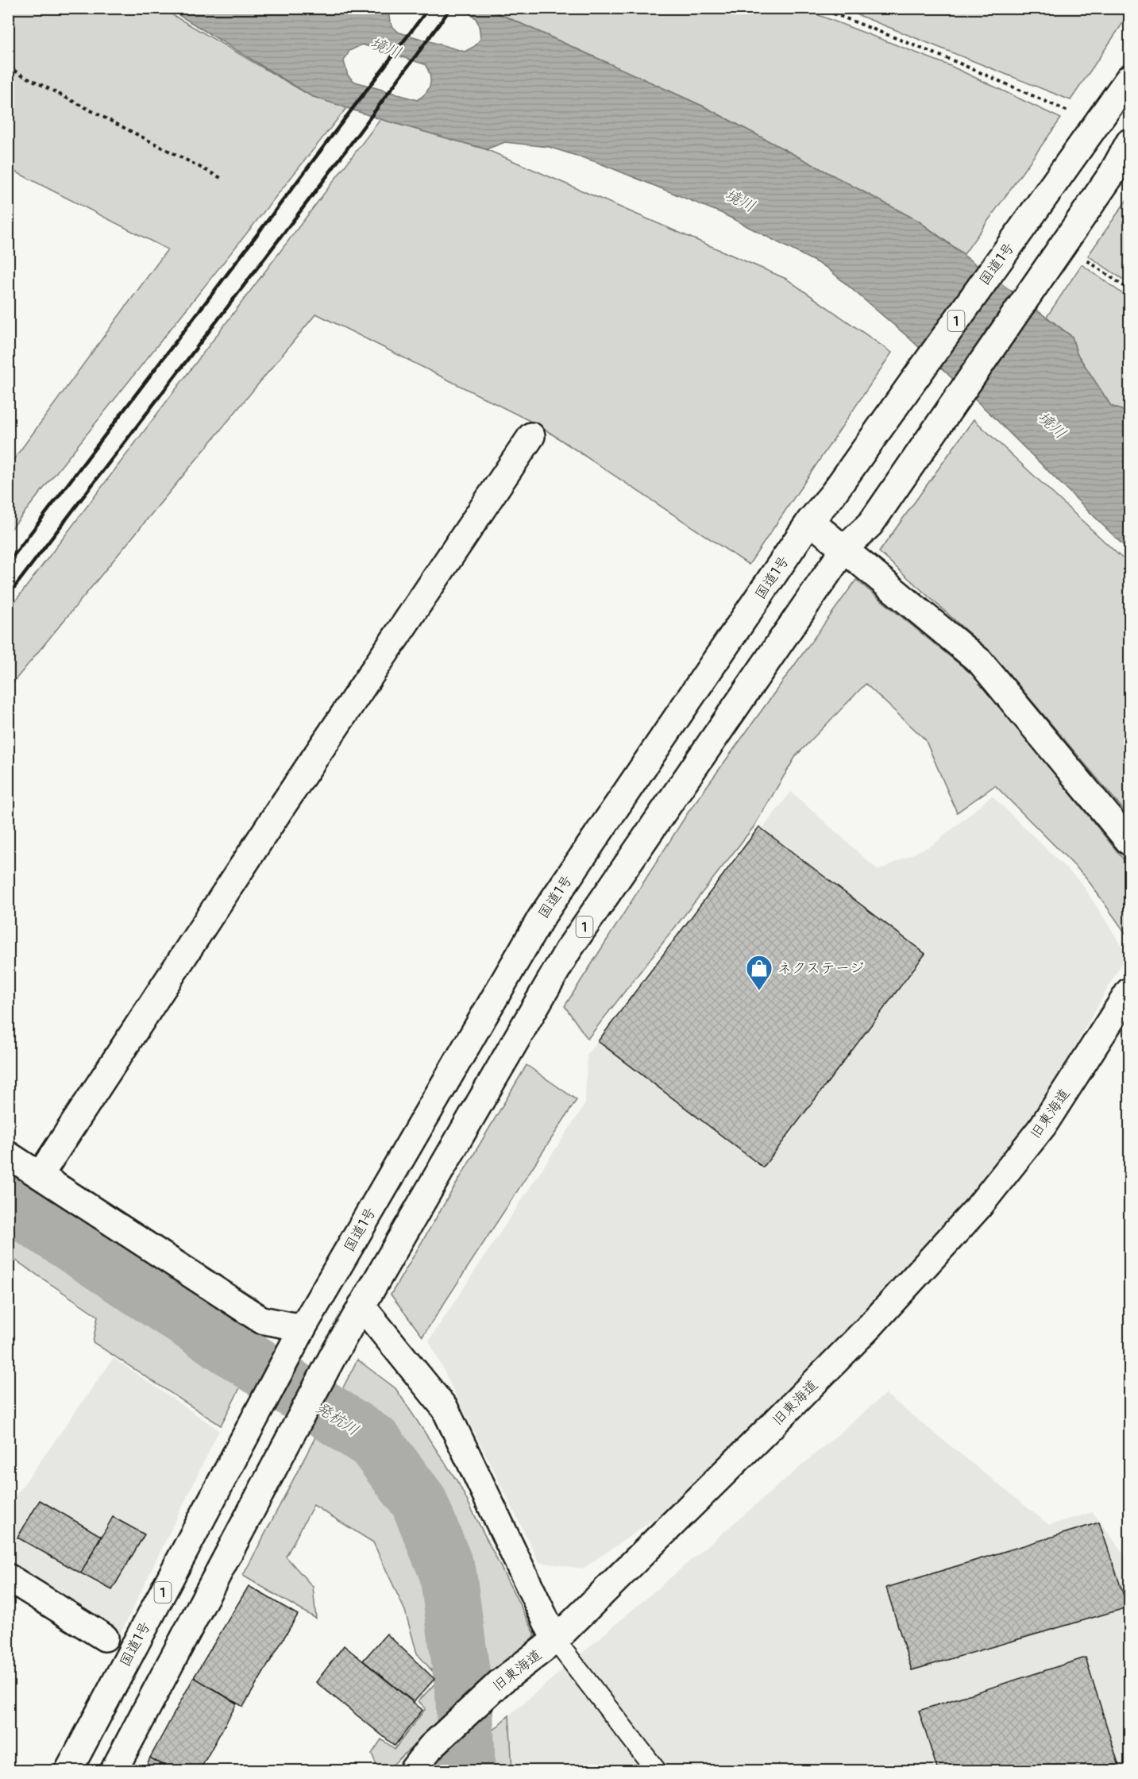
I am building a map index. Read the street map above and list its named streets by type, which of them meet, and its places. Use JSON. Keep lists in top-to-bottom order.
{
  "streets": {
    "main road": ["国道1号", "1", "旧東海道"]
  },
  "water": ["境川", "発杭川"],
  "places": {
    "shop": ["ネクステージ"]
  }
}
